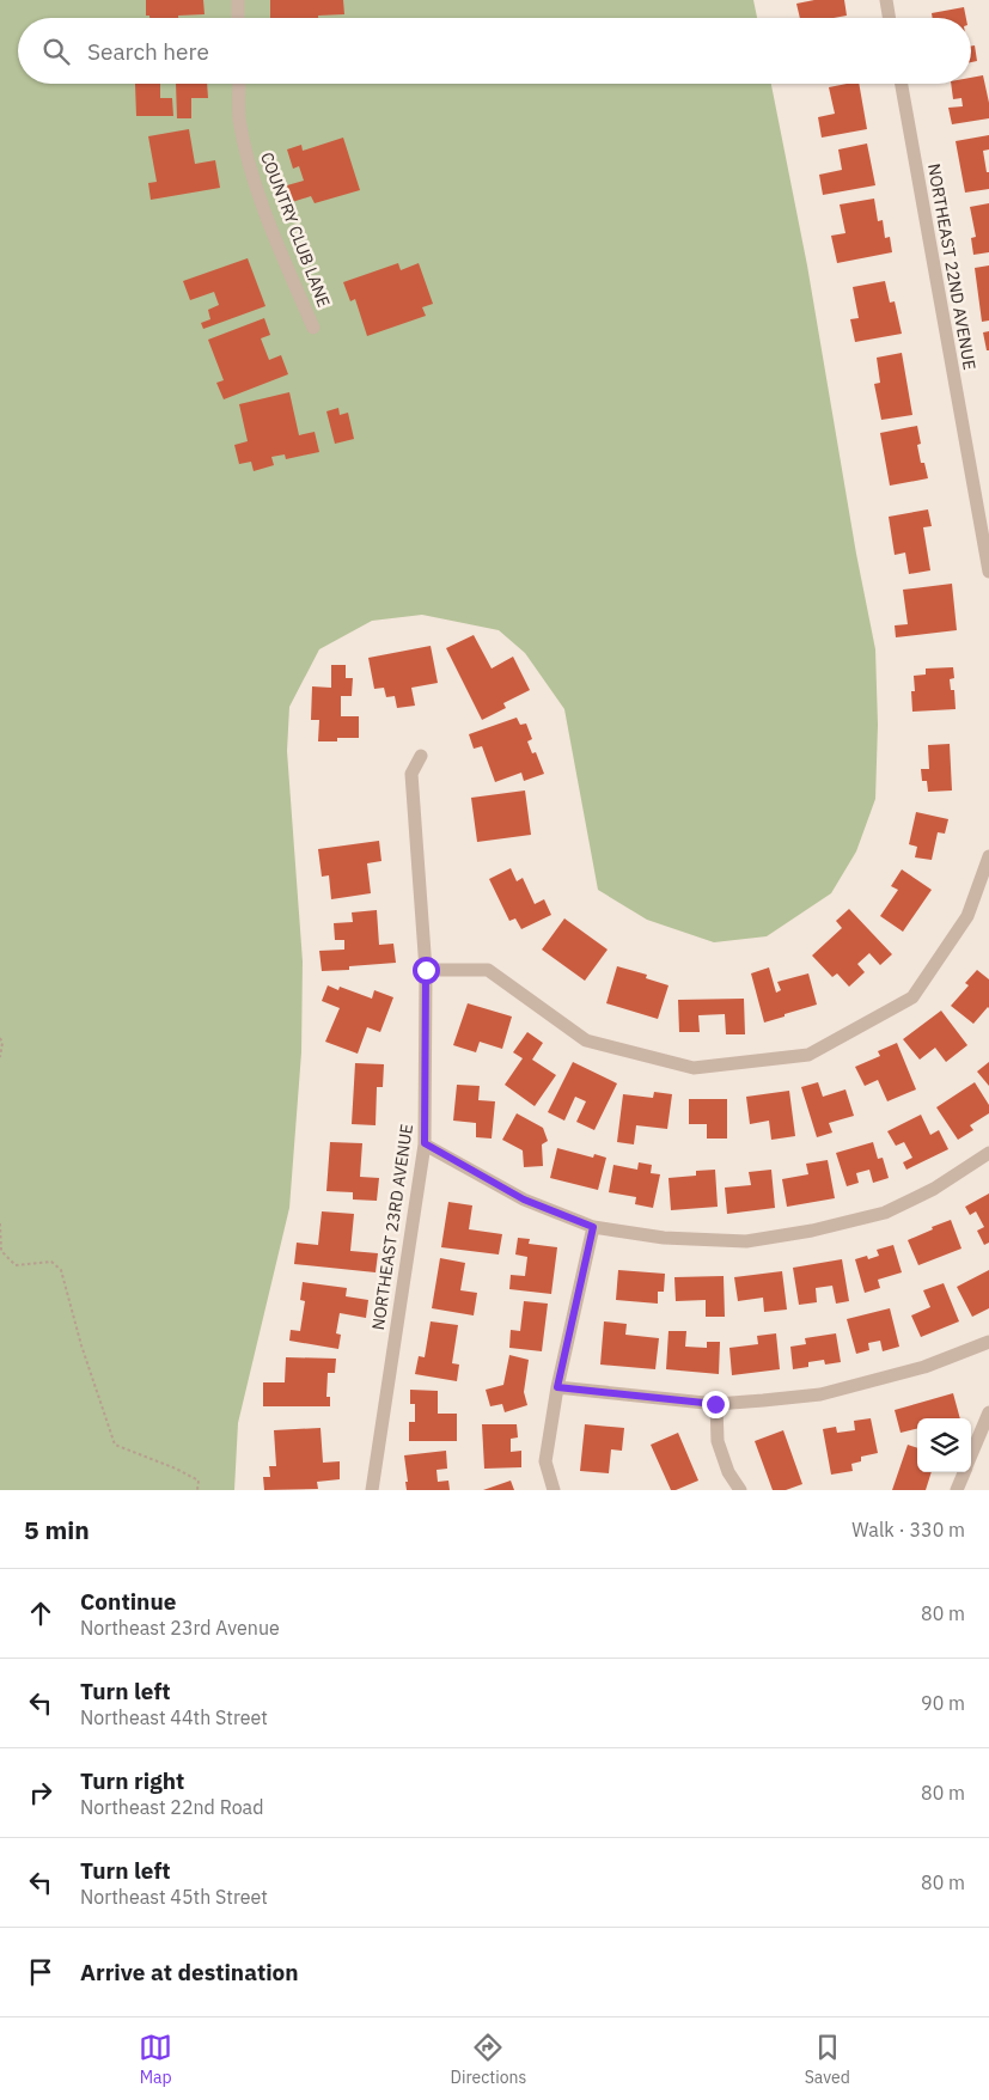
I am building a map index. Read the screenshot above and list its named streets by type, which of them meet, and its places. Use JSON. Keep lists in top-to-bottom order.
{
  "streets": {
    "street": ["COUNTRY CLUB LANE", "NORTHEAST 22ND AVENUE", "NORTHEAST 23RD AVENUE"]
  },
  "page": {
    "search": "Search here",
    "heading": ["5 min", "Walk · 330 m"],
    "list": [
      ["Continue", "Northeast 23rd Avenue", "80 m"],
      ["Turn left", "Northeast 44th Street", "90 m"],
      ["Turn right", "Northeast 22nd Road", "80 m"],
      ["Turn left", "Northeast 45th Street", "80 m"],
      "Arrive at destination"
    ],
    "nav": ["Map", "Directions", "Saved"]
  }
}
